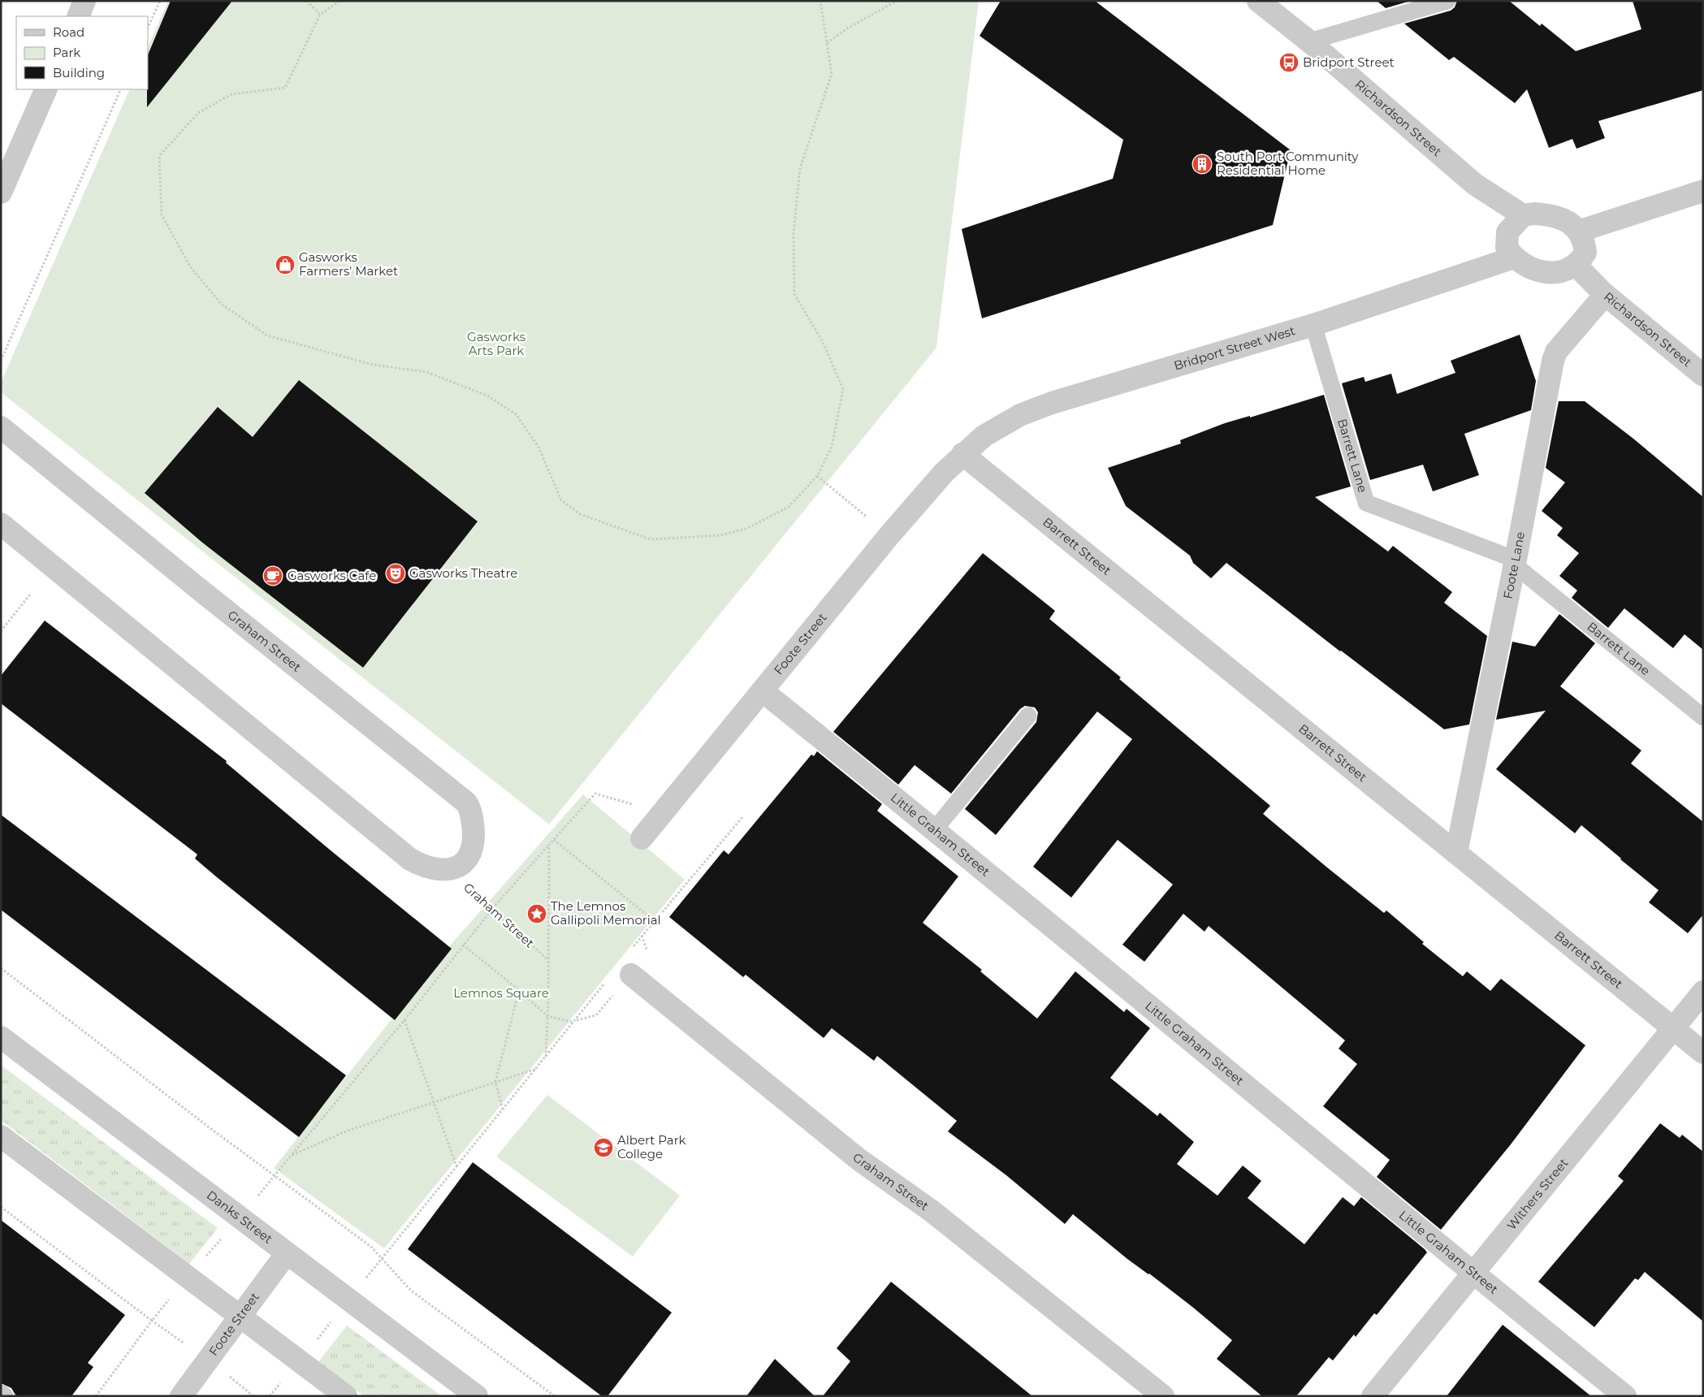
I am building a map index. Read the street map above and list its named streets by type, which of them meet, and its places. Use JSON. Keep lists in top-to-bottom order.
{
  "streets": {
    "street": [
      "Richardson Street",
      "Bridport Street West",
      "Barrett Street",
      "Foote Lane",
      "Graham Street",
      "Foote Street",
      "Little Graham Street",
      "Withers Street",
      "Danks Street"
    ],
    "lane": ["Barrett Lane"]
  },
  "crossings": [
    ["Richardson Street", "Bridport Street West"],
    ["Richardson Street", "Foote Lane"],
    ["Bridport Street West", "Barrett Lane"],
    ["Bridport Street West", "Barrett Street"],
    ["Bridport Street West", "Foote Street"],
    ["Barrett Lane", "Foote Lane"],
    ["Barrett Street", "Foote Lane"],
    ["Barrett Street", "Foote Street"],
    ["Barrett Street", "Withers Street"],
    ["Foote Street", "Little Graham Street"],
    ["Foote Street", "Danks Street"],
    ["Little Graham Street", "Withers Street"]
  ],
  "parks": ["Gasworks Arts Park", "Lemnos Square"],
  "places": {
    "bus stop": ["Bridport Street"],
    "building": ["South Port Community Residential Home"],
    "shop": ["Gasworks Farmers' Market"],
    "theatre": ["Gasworks Theatre"],
    "cafe": ["Gasworks Cafe"],
    "place": ["The Lemnos Gallipoli Memorial"],
    "school or university": ["Albert Park College"]
  },
  "legend": ["Road", "Park", "Building"]
}
